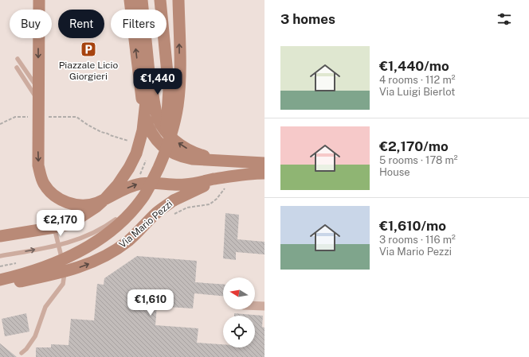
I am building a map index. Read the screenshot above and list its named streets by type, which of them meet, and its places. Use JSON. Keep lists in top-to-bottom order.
{
  "streets": {
    "street": ["Via Mario Pezzi"]
  },
  "places": {
    "parking": ["Piazzale Licio Giorgieri"]
  },
  "north": "left",
  "page": {
    "heading": "3 homes",
    "chip": ["Buy", "Rent", "Filters"],
    "list": [
      {
        "name": "€1,440/mo",
        "note": "4 rooms · 112 m² · Via Luigi Bierlot"
      },
      {
        "name": "€2,170/mo",
        "note": "5 rooms · 178 m² · House"
      },
      {
        "name": "€1,610/mo",
        "note": "3 rooms · 116 m² · Via Mario Pezzi"
      }
    ],
    "price": ["€1,440", "€2,170", "€1,610"]
  }
}
